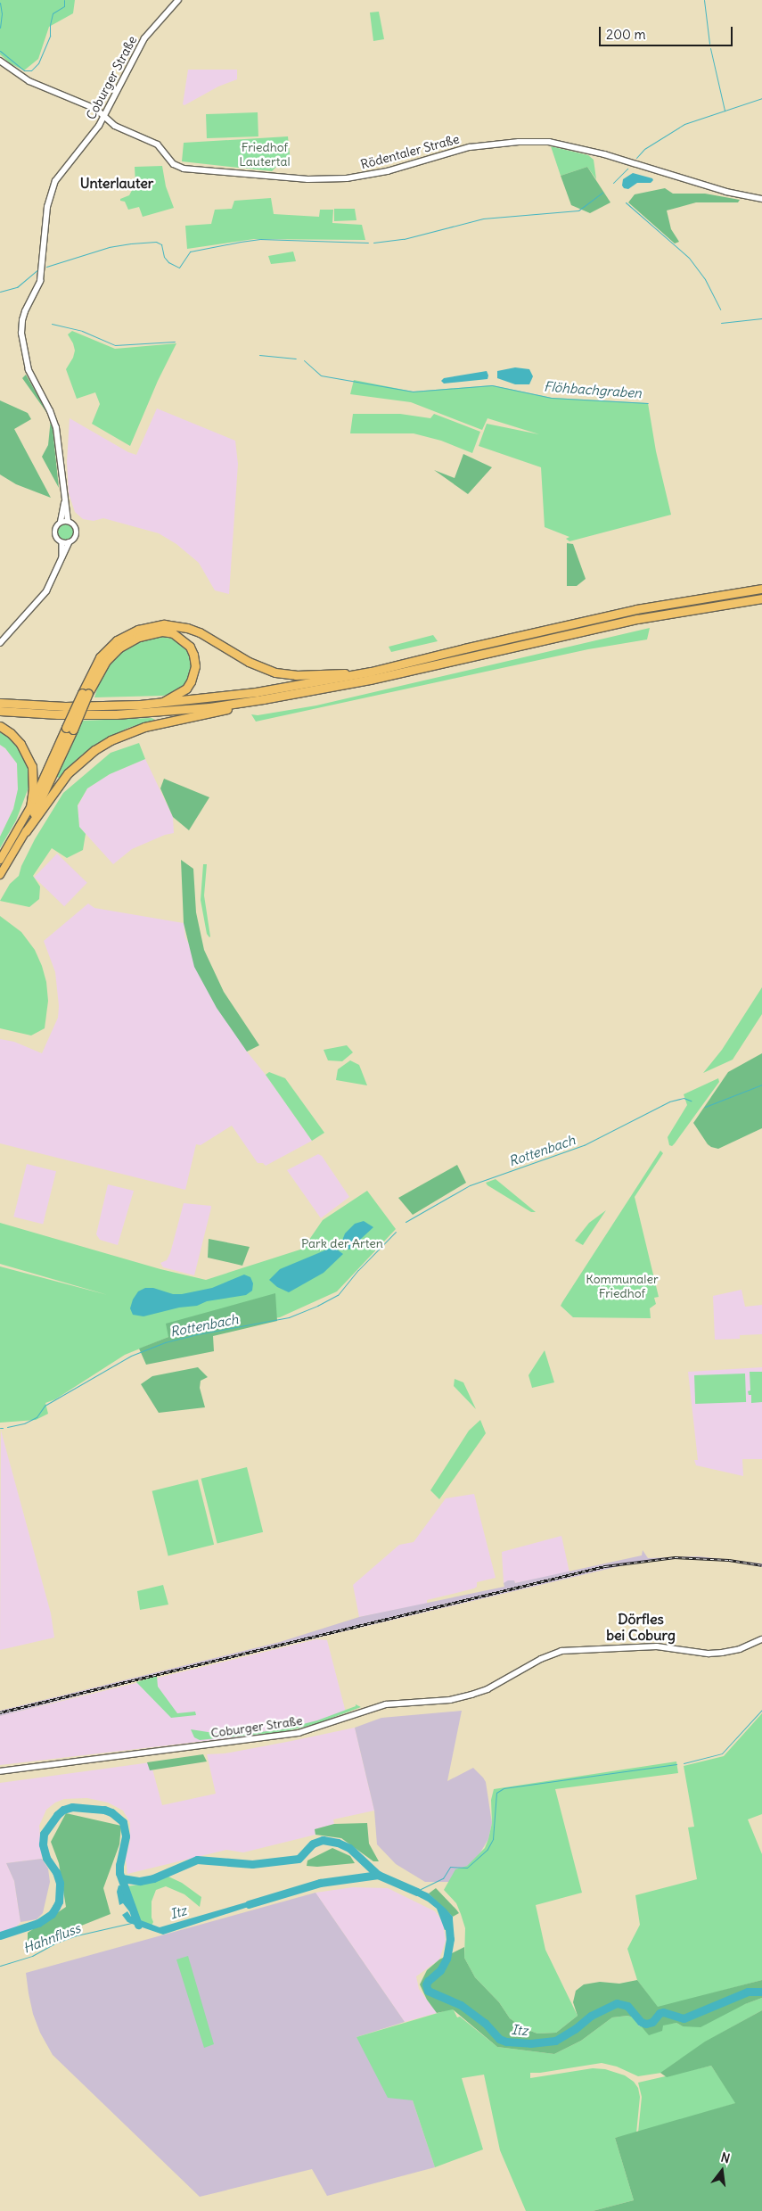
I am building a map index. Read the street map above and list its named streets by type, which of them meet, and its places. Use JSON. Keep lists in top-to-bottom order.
{
  "streets": {
    "street": ["Coburger Straße", "Rödentaler Straße"]
  },
  "crossings": [
    ["Coburger Straße", "Rödentaler Straße"]
  ],
  "districts": ["Unterlauter", "Dörfles bei Coburg"],
  "water": [
    "Flöhbachgraben",
    "Rottenbach",
    "Itz",
    "Hahnfluss"
  ],
  "parks": ["Friedhof Lautertal", "Park der Arten", "Kommunaler Friedhof"],
  "scale_bar": "200 m",
  "north": "top"
}
